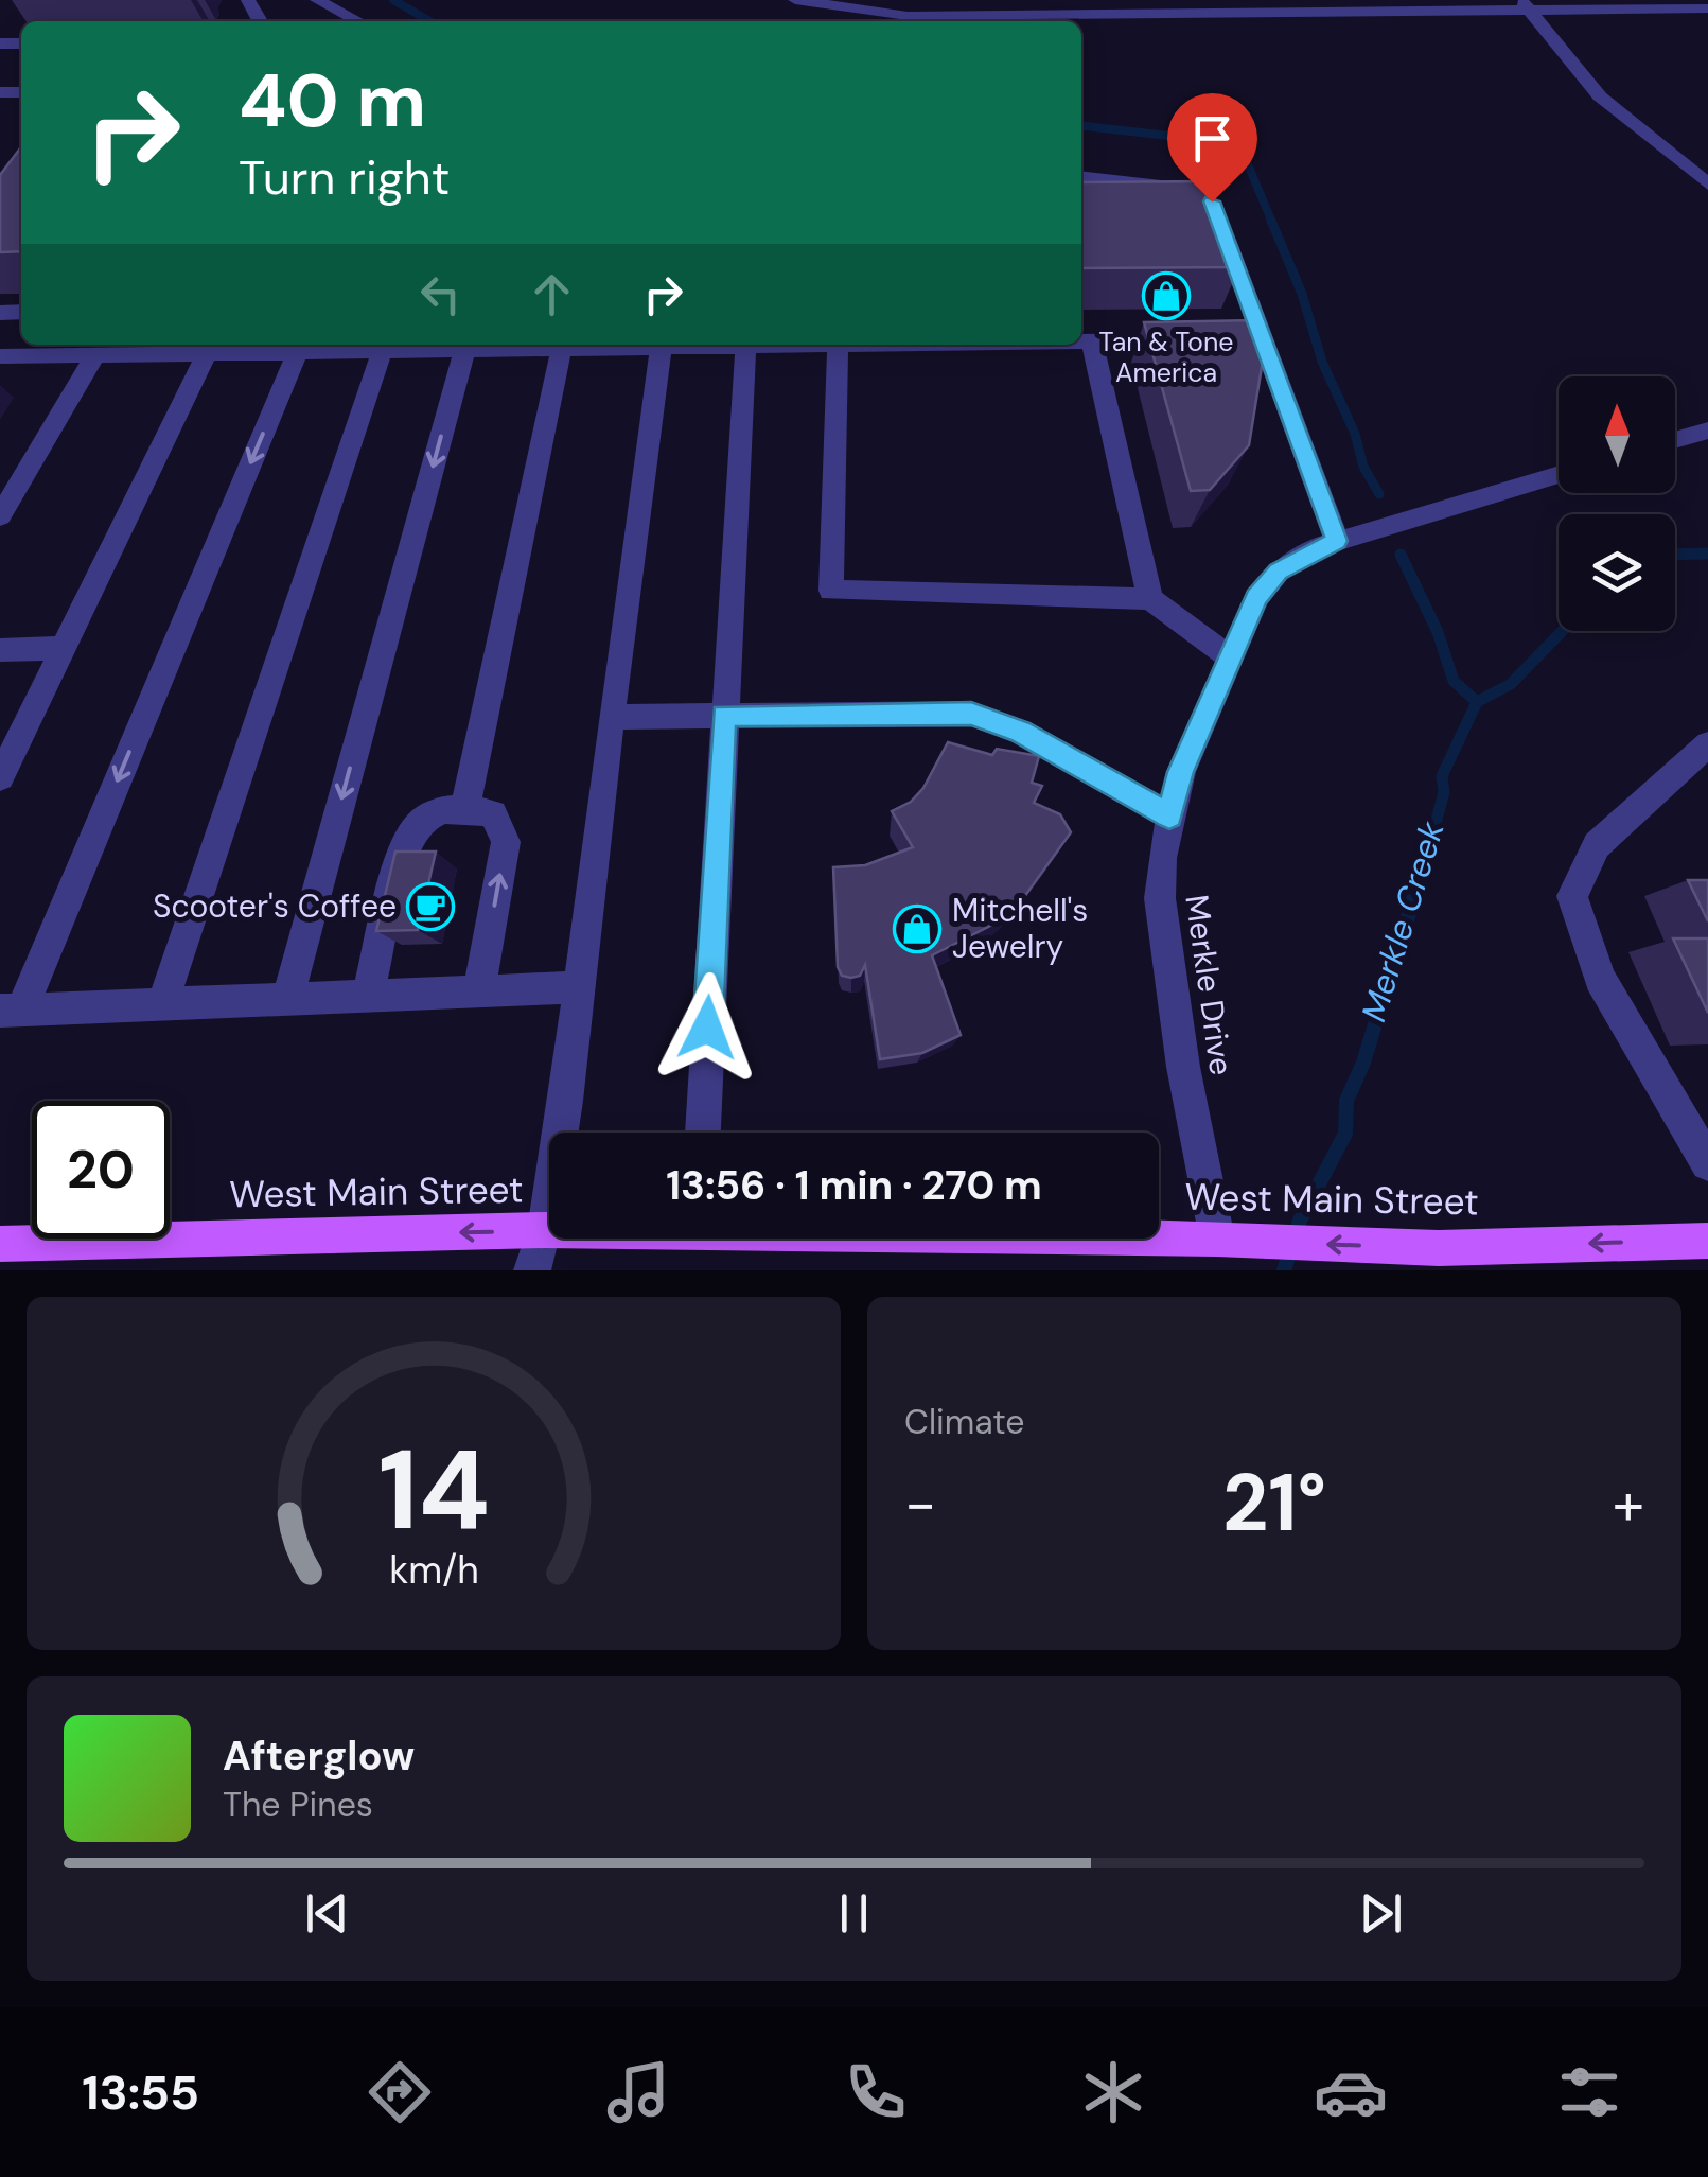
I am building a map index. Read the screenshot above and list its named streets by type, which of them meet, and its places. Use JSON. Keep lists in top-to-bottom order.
{
  "streets": {
    "main road": ["West Main Street"],
    "street": ["Merkle Drive"]
  },
  "crossings": [
    ["Merkle Drive", "West Main Street"]
  ],
  "one_way": ["West Main Street"],
  "water": ["Merkle Creek"],
  "places": {
    "shop": ["Tan & Tone America", "Mitchell's Jewelry"],
    "cafe": ["Scooter's Coffee"]
  },
  "north": "top",
  "page": {
    "turn": ["40 m", "Turn right"],
    "limit": "20",
    "trip": "13:56 · 1 min · 270 m",
    "tile": "Climate",
    "heat": ["−", "21°", "+"],
    "song": ["Afterglow", "The Pines"],
    "tabs": "13:55",
    "gauge": ["14", "km/h"]
  }
}
